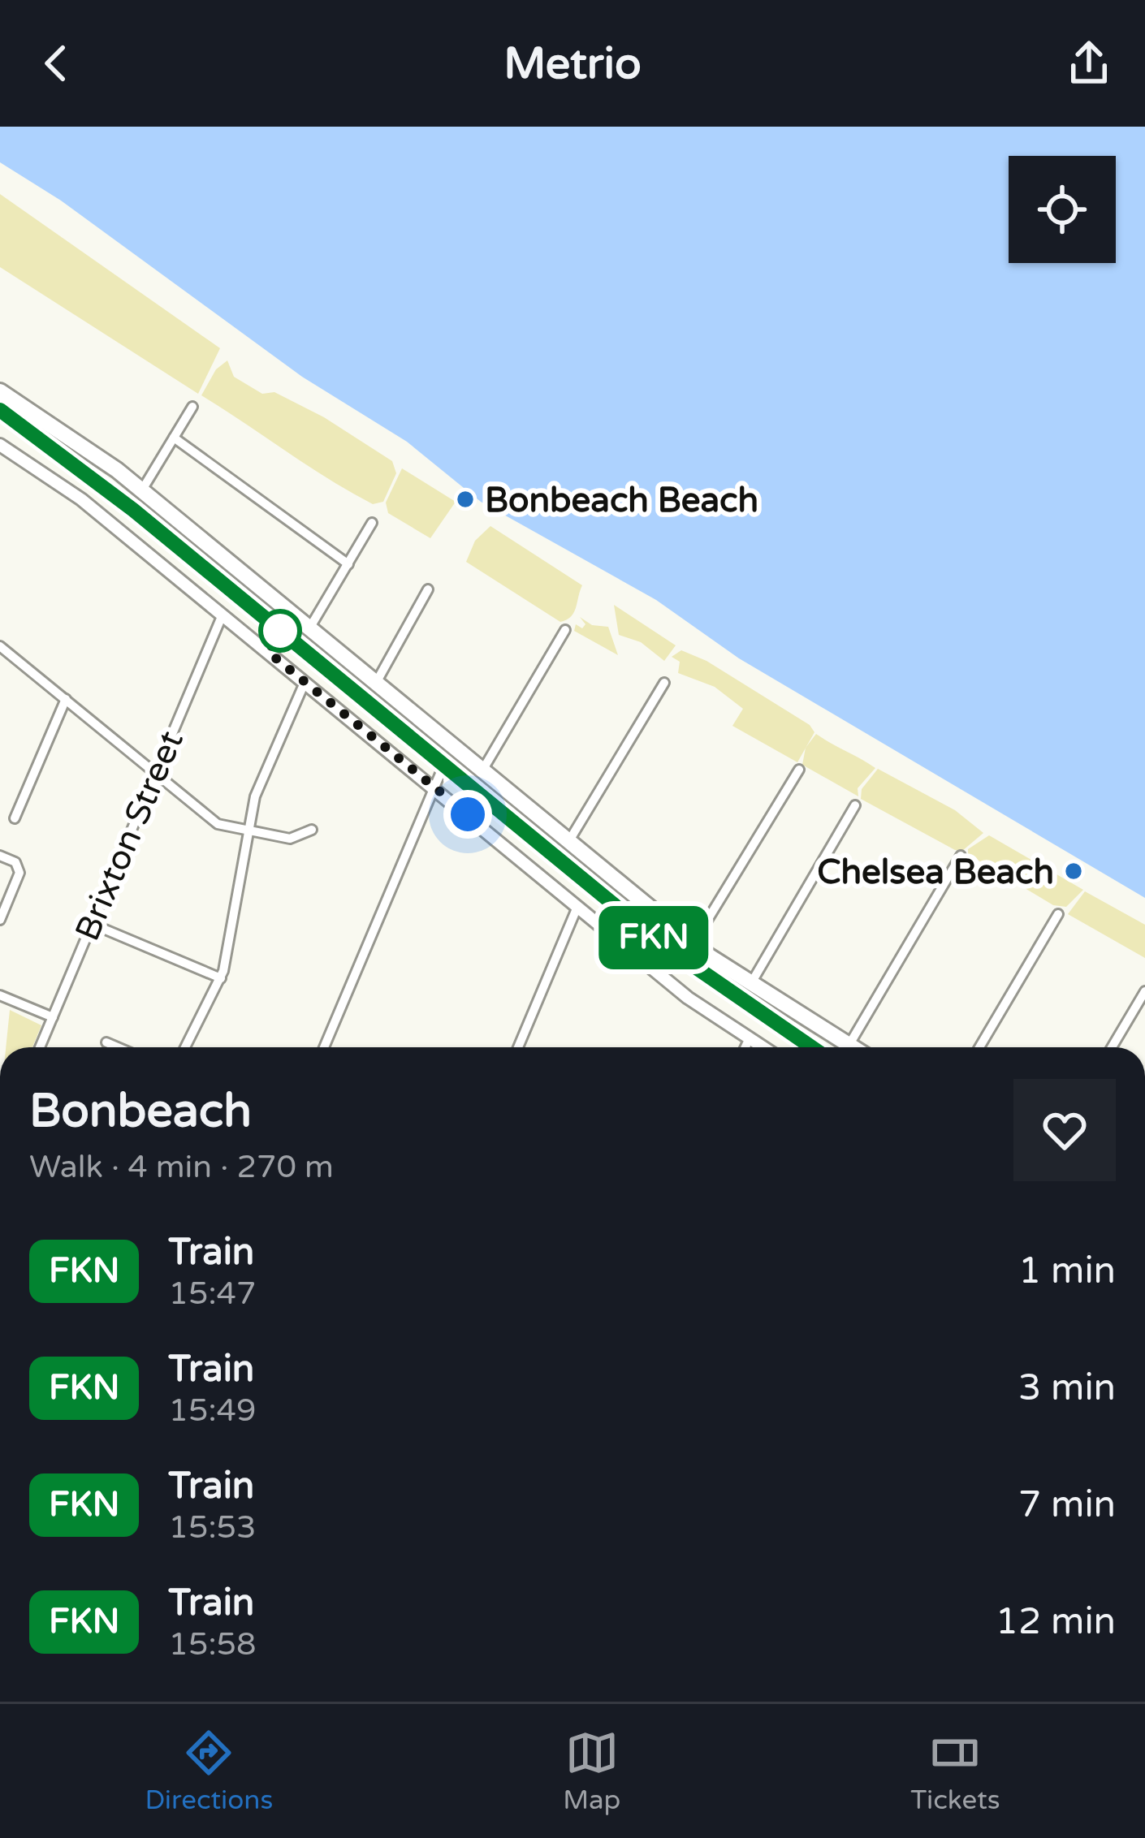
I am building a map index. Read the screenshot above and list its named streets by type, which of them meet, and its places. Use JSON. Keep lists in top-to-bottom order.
{
  "streets": {
    "street": ["Brixton Street"]
  },
  "places": ["Bonbeach Beach", "Chelsea Beach"],
  "page": {
    "header": "Metrio",
    "on_map": "FKN",
    "heading": ["Bonbeach", "Walk · 4 min · 270 m"],
    "list": [
      {
        "mark": "FKN",
        "name": "Train",
        "note": "15:47",
        "value": "1 min"
      },
      {
        "mark": "FKN",
        "name": "Train",
        "note": "15:49",
        "value": "3 min"
      },
      {
        "mark": "FKN",
        "name": "Train",
        "note": "15:53",
        "value": "7 min"
      },
      {
        "mark": "FKN",
        "name": "Train",
        "note": "15:58",
        "value": "12 min"
      }
    ],
    "tabs": ["Directions", "Map", "Tickets"]
  }
}
